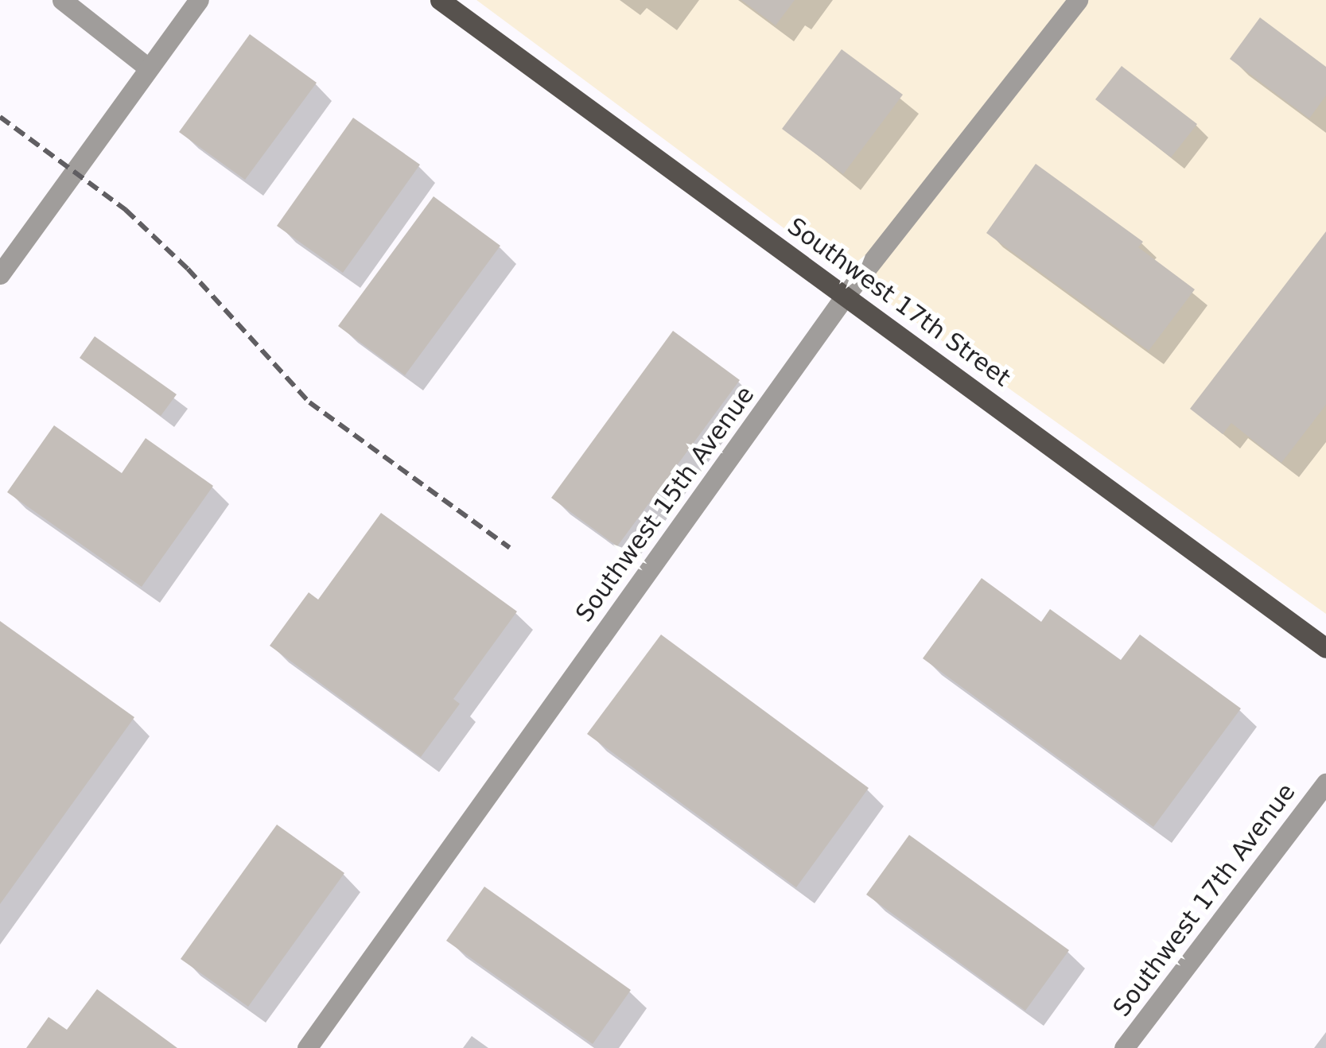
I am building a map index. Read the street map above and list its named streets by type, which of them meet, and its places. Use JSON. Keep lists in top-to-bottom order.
{
  "streets": {
    "main road": ["Southwest 17th Street"],
    "street": ["Southwest 15th Avenue", "Southwest 17th Avenue"]
  },
  "crossings": [
    ["Southwest 17th Street", "Southwest 15th Avenue"]
  ]
}
